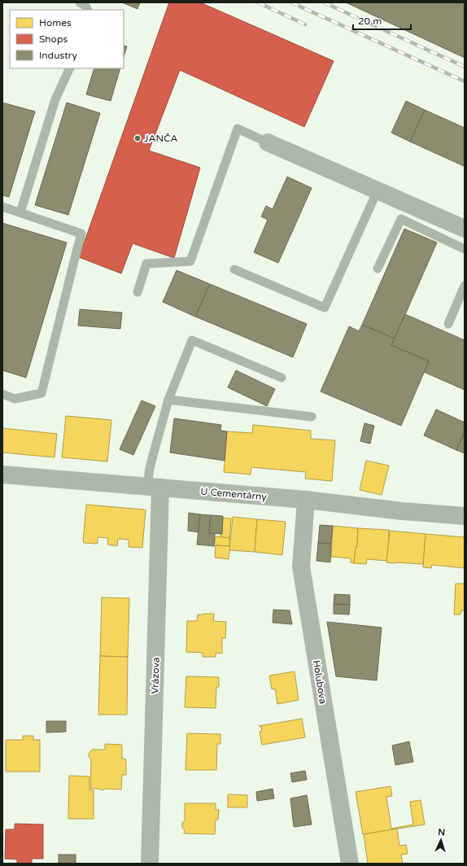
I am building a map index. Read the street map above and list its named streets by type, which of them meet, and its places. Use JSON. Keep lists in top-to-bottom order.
{
  "streets": {
    "street": ["U Cementárny", "Vrázova", "Holubova"]
  },
  "crossings": [
    ["U Cementárny", "Vrázova"],
    ["U Cementárny", "Holubova"]
  ],
  "places": ["JANČA"],
  "legend": ["Homes", "Shops", "Industry"],
  "scale_bar": "20 m",
  "north": "top"
}
